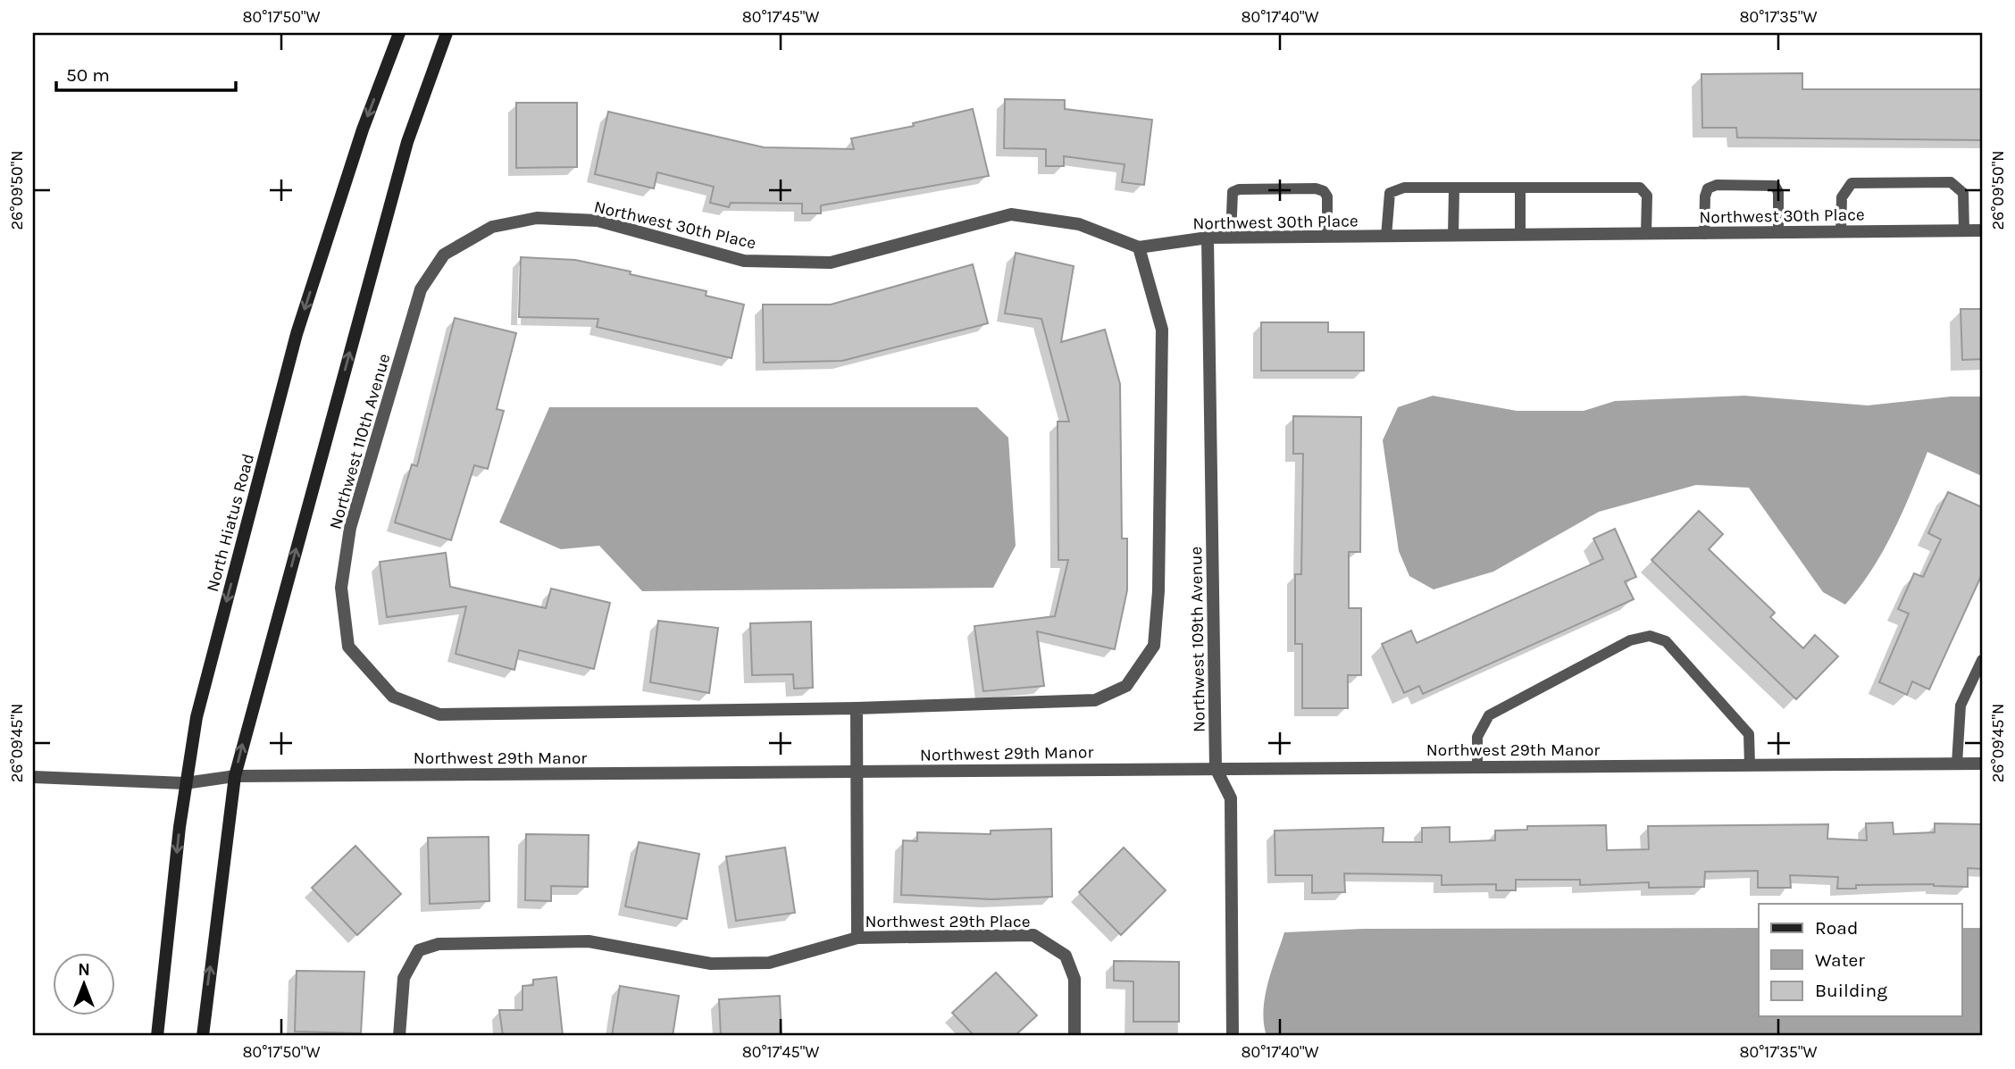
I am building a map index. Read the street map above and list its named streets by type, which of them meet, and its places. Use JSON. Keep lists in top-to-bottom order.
{
  "streets": {
    "main road": ["North Hiatus Road"],
    "street": [
      "Northwest 30th Place",
      "Northwest 110th Avenue",
      "Northwest 109th Avenue",
      "Northwest 29th Manor",
      "Northwest 29th Place"
    ]
  },
  "crossings": [
    ["Northwest 30th Place", "Northwest 110th Avenue"],
    ["Northwest 30th Place", "Northwest 109th Avenue"],
    ["North Hiatus Road", "Northwest 29th Manor"],
    ["Northwest 109th Avenue", "Northwest 29th Manor"]
  ],
  "legend": ["Road", "Water", "Building"],
  "scale_bar": "50 m",
  "north": "top",
  "coordinates": [
    "80°17'50\"W",
    "80°17'45\"W",
    "80°17'40\"W",
    "80°17'35\"W",
    "26°09'50\"N",
    "26°09'45\"N"
  ]
}
